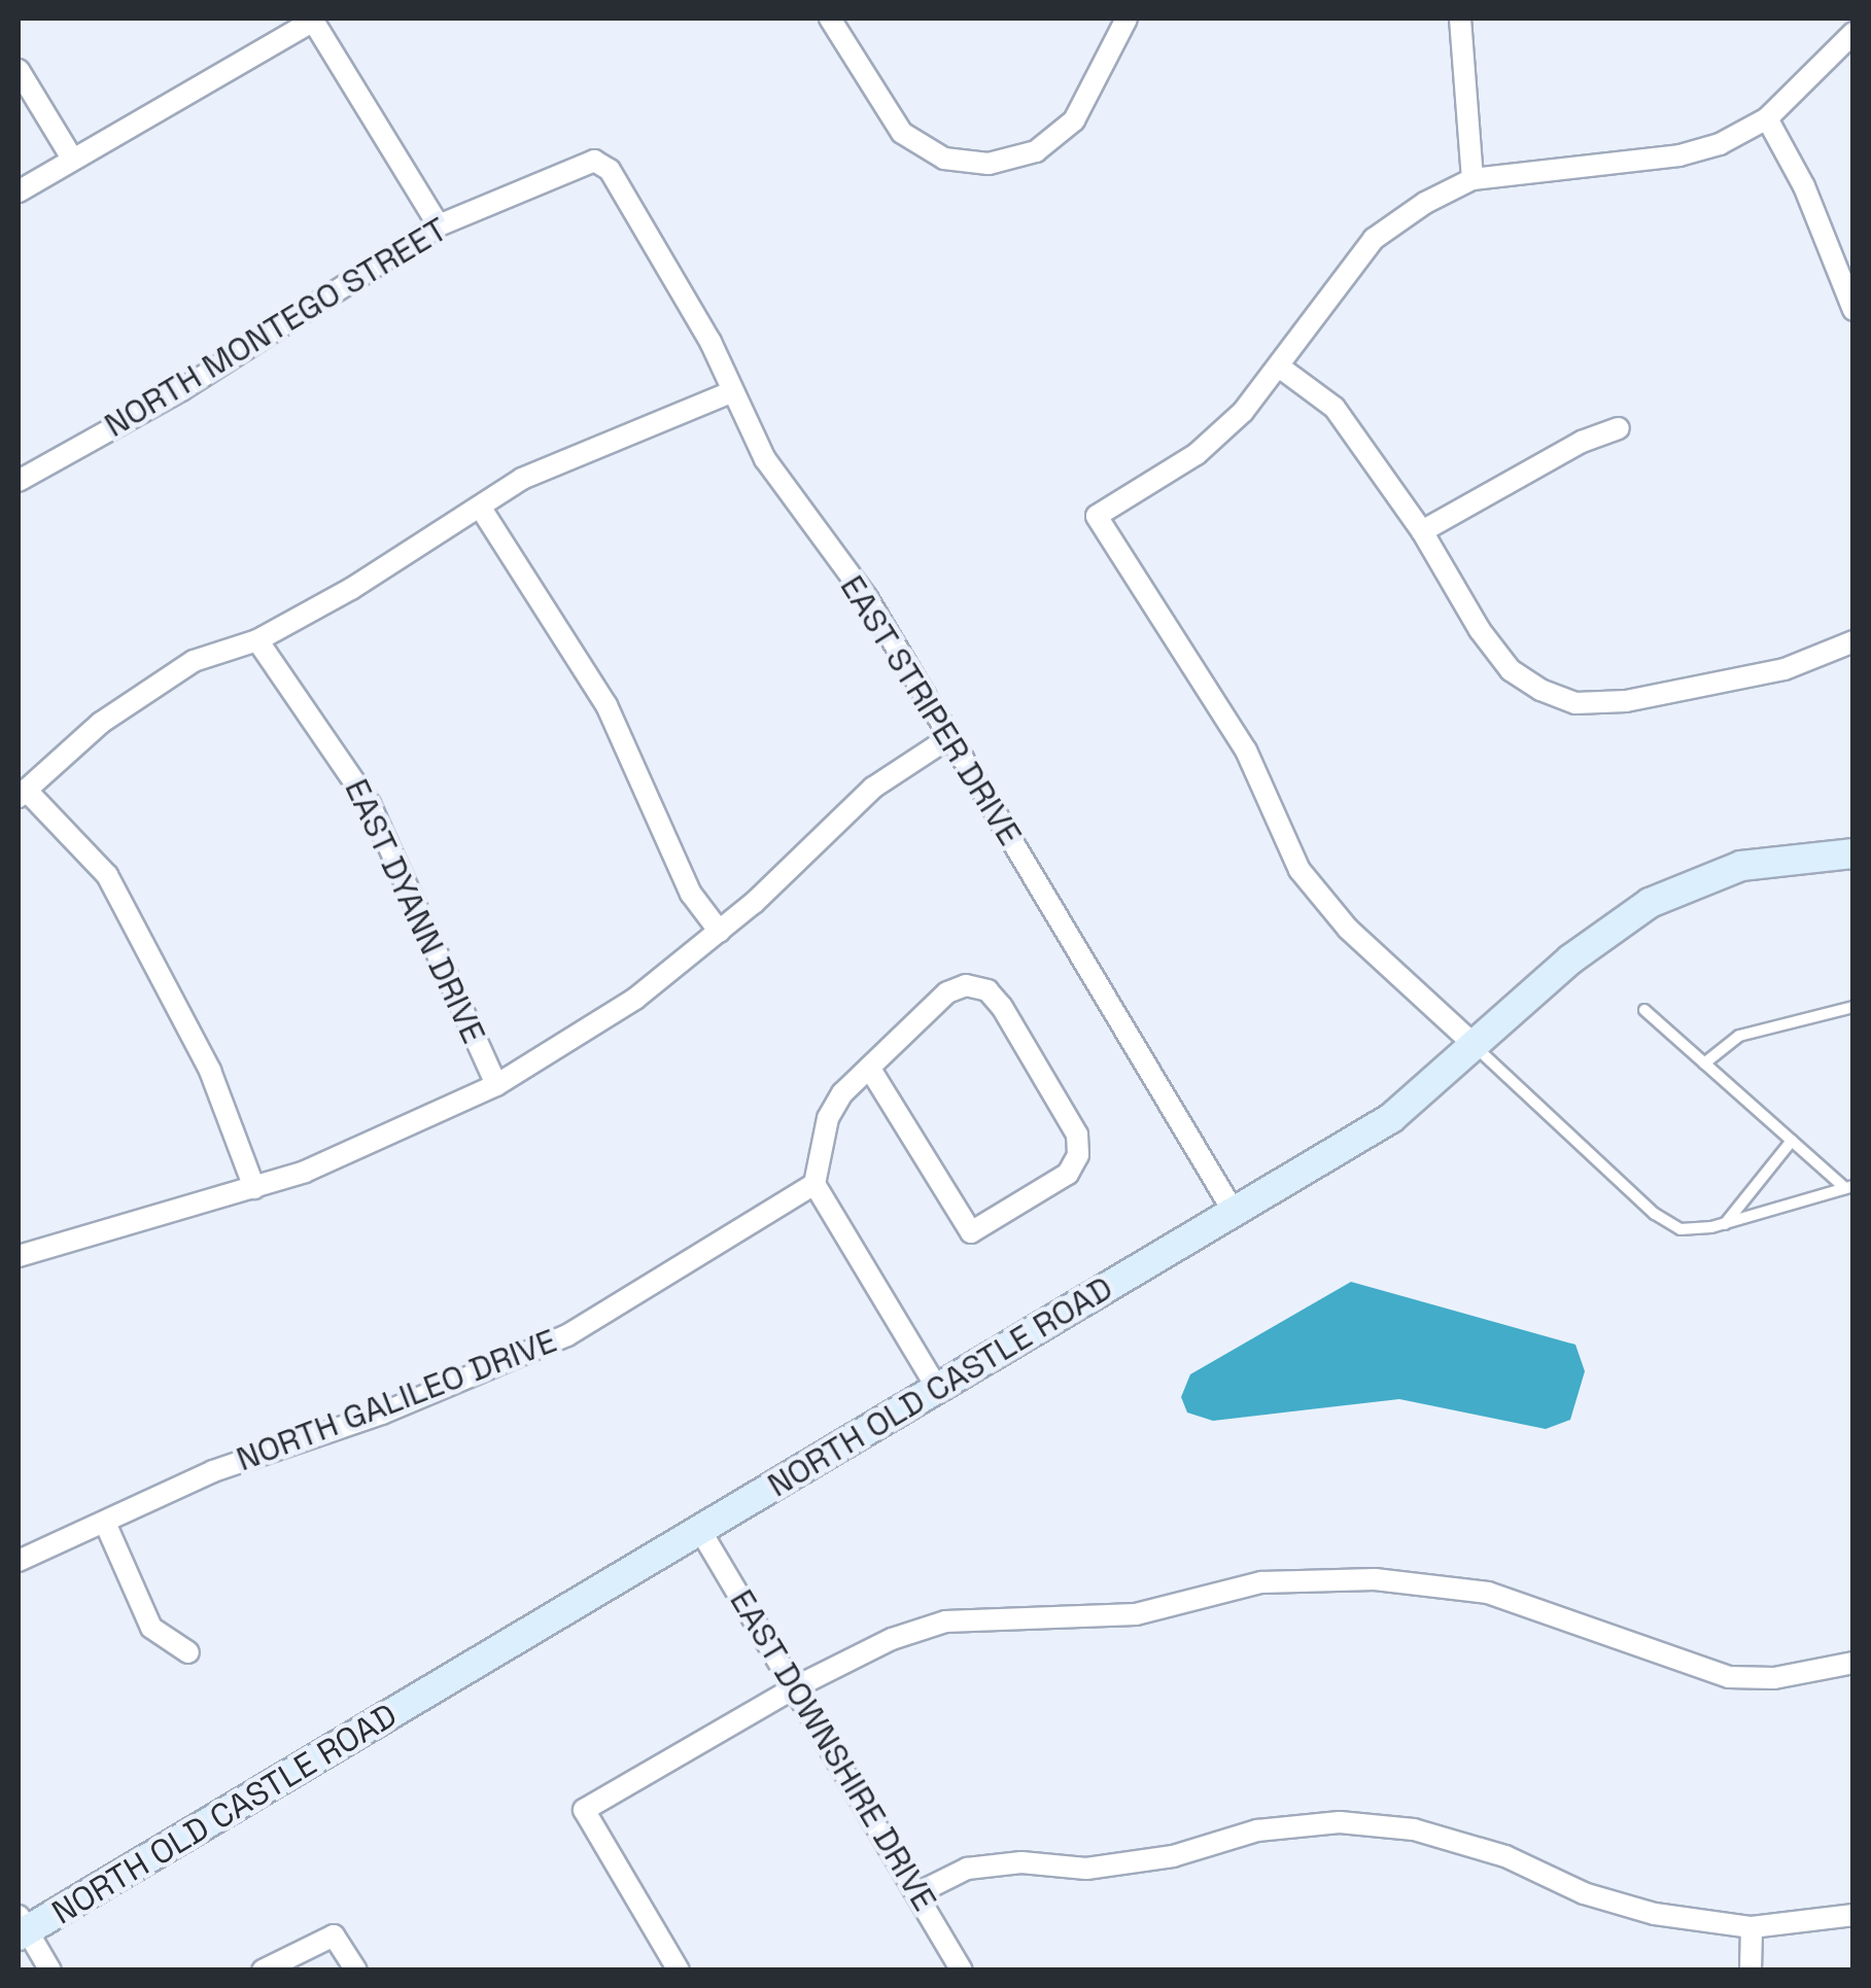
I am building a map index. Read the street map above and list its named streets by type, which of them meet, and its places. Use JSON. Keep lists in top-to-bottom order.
{
  "streets": {
    "street": [
      "NORTH MONTEGO STREET",
      "EAST STRIPER DRIVE",
      "EAST DYANN DRIVE",
      "NORTH OLD CASTLE ROAD",
      "NORTH GALILEO DRIVE",
      "EAST DOWNSHIRE DRIVE"
    ]
  },
  "crossings": [
    ["NORTH MONTEGO STREET", "EAST STRIPER DRIVE"],
    ["EAST STRIPER DRIVE", "NORTH OLD CASTLE ROAD"],
    ["NORTH OLD CASTLE ROAD", "EAST DOWNSHIRE DRIVE"]
  ]
}
